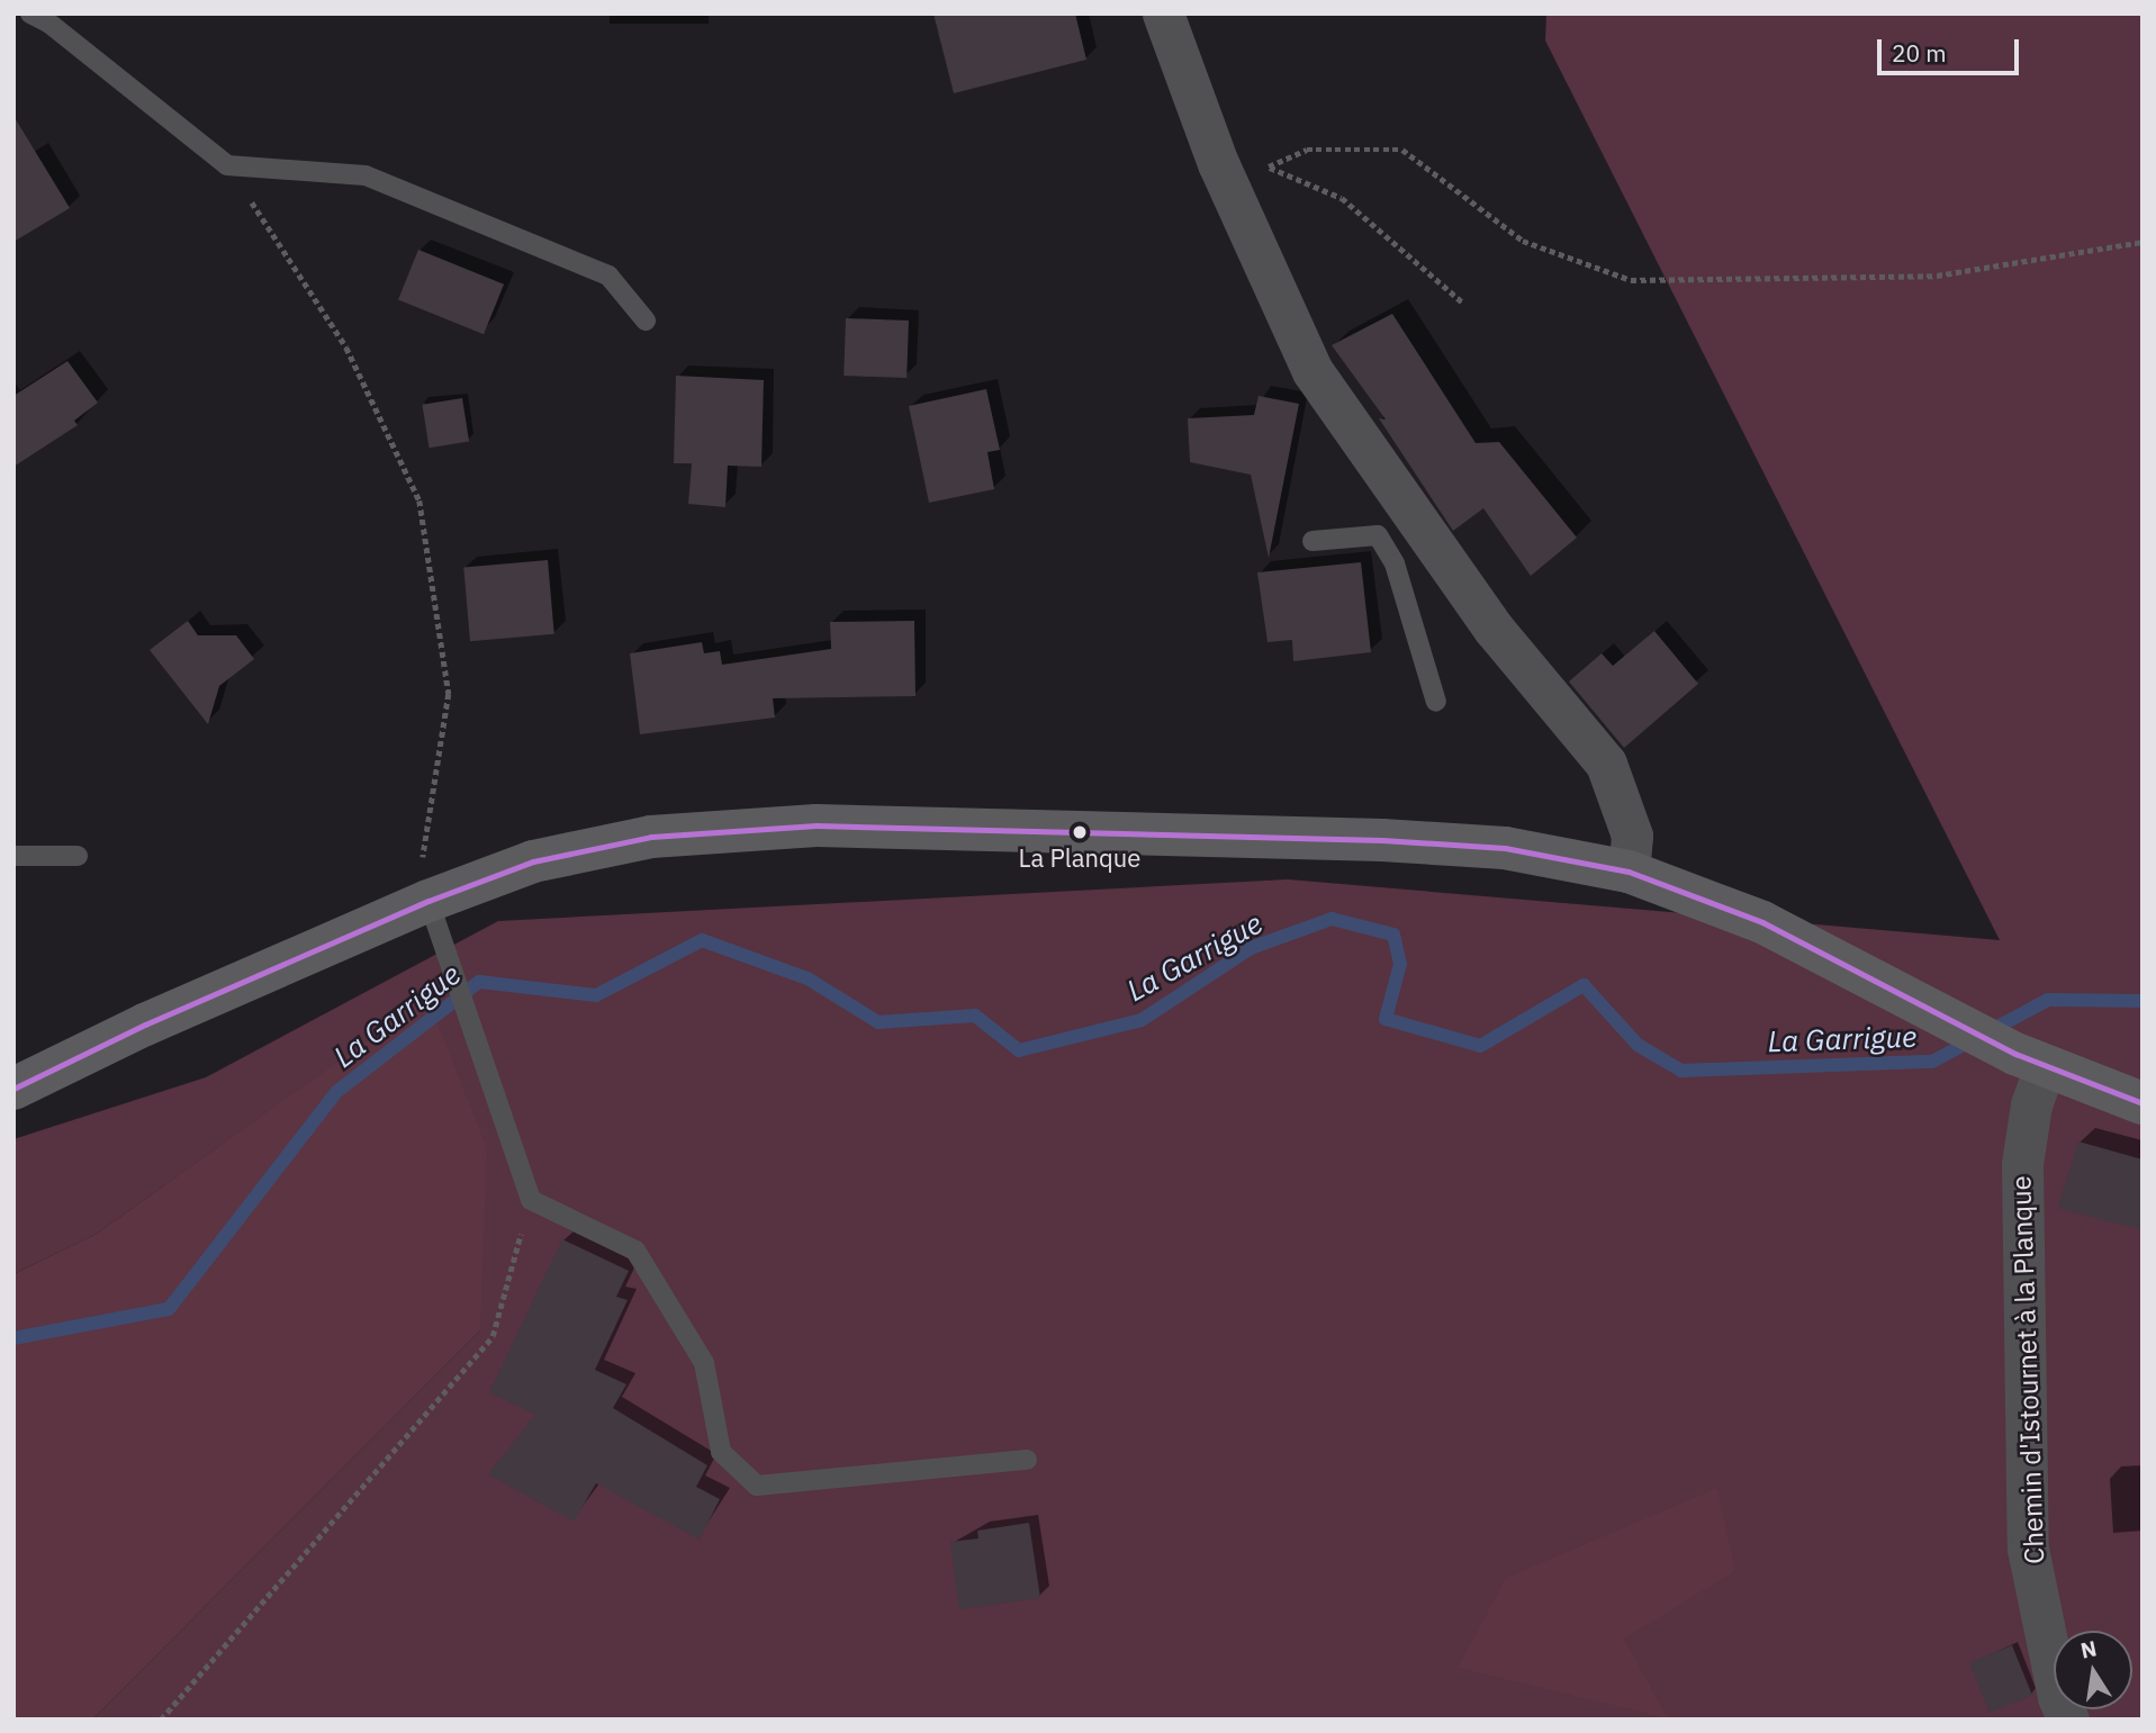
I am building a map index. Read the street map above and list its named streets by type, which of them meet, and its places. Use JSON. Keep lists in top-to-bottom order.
{
  "streets": {
    "street": ["Chemin d'Istournet à la Planque"]
  },
  "water": ["La Garrigue"],
  "places": ["La Planque"],
  "scale_bar": "20 m",
  "north": "top"
}
